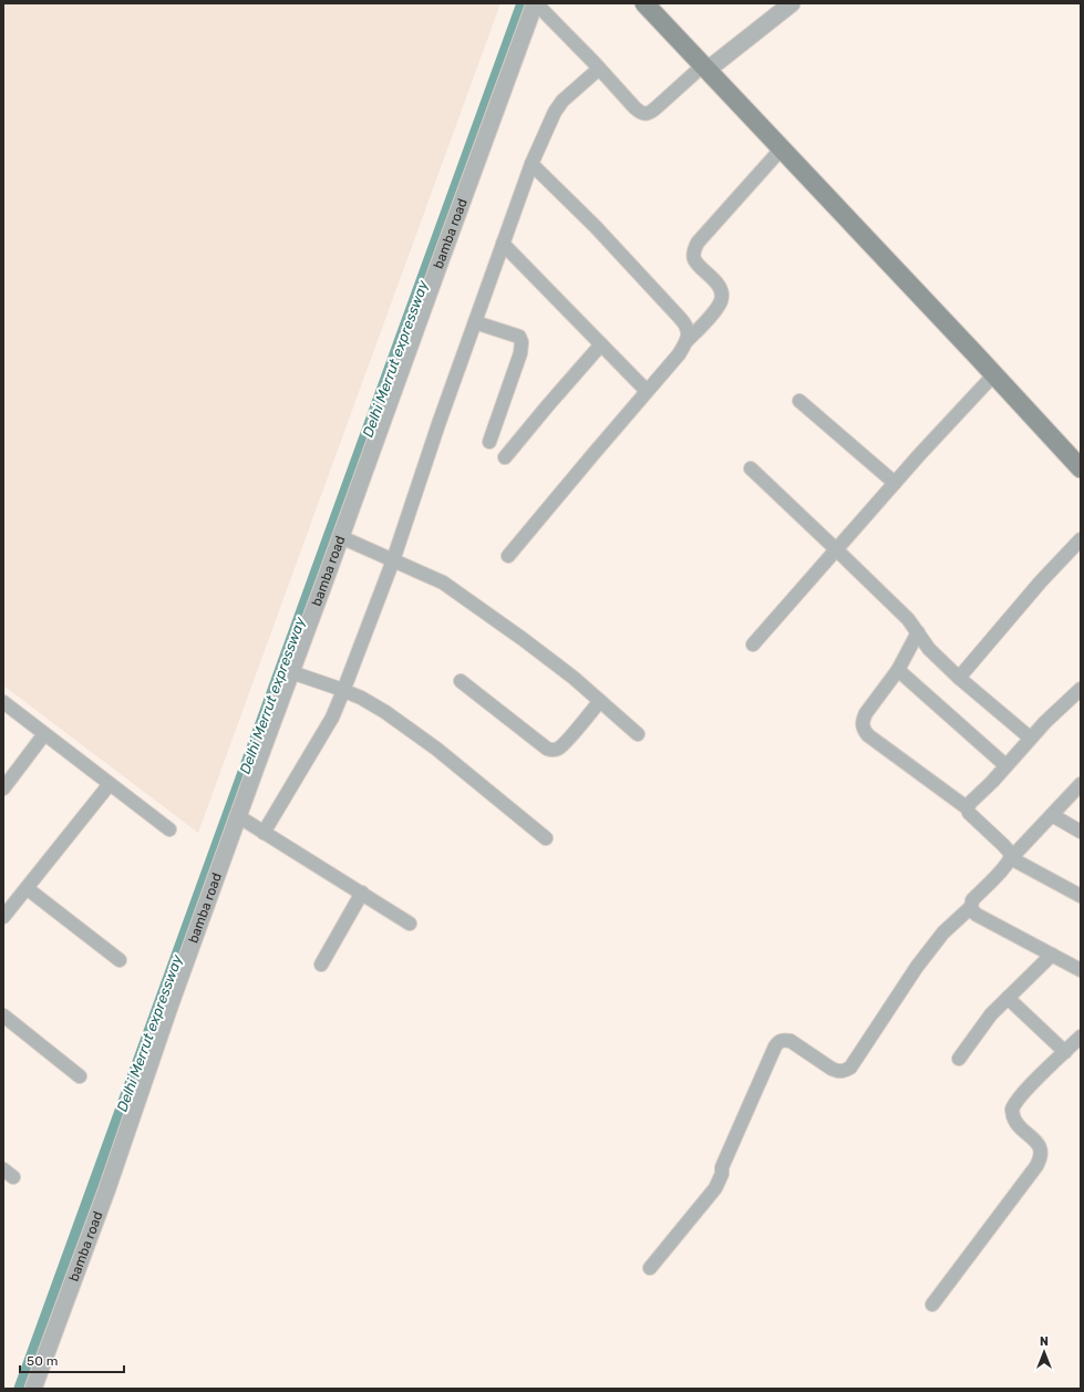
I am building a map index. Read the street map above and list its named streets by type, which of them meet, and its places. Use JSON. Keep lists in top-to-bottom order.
{
  "streets": {
    "street": ["bamba road"]
  },
  "water": ["Delhi Merrut expressway"],
  "scale_bar": "50 m",
  "north": "top"
}
